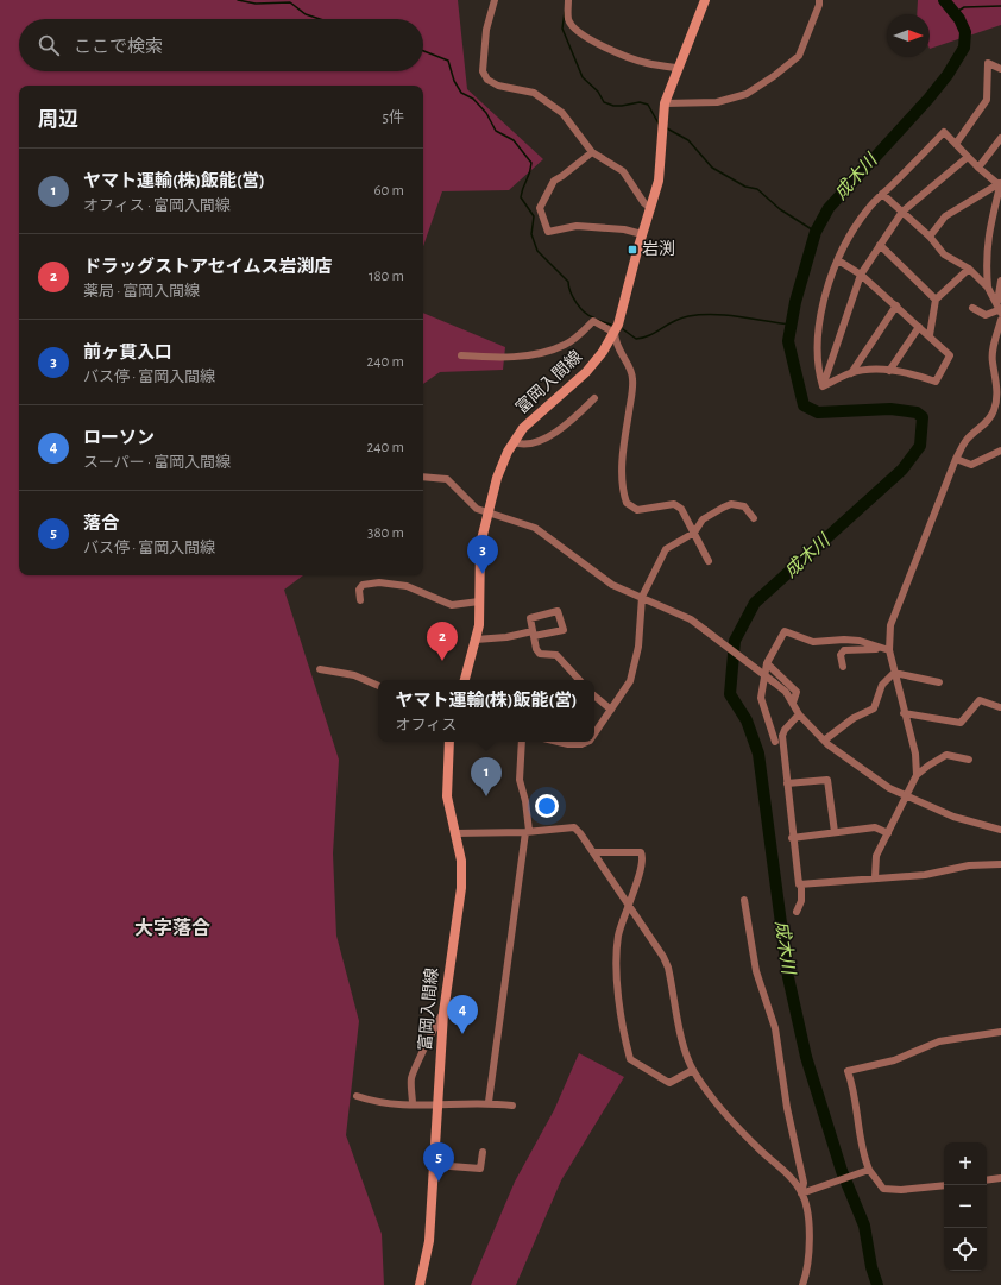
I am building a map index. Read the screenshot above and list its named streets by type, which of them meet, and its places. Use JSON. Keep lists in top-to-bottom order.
{
  "streets": {
    "main road": ["富岡入間線"]
  },
  "districts": ["大字落合"],
  "water": ["成木川"],
  "places": {
    "transit": ["岩渕"]
  },
  "north": "right",
  "page": {
    "search": "ここで検索",
    "heading": ["周辺", "5件"],
    "list": [
      {
        "mark": "1",
        "name": "ヤマト運輸(株)飯能(営)",
        "note": "オフィス · 富岡入間線",
        "value": "60 m"
      },
      {
        "mark": "2",
        "name": "ドラッグストアセイムス岩渕店",
        "note": "薬局 · 富岡入間線",
        "value": "180 m"
      },
      {
        "mark": "3",
        "name": "前ヶ貫入口",
        "note": "バス停 · 富岡入間線",
        "value": "240 m"
      },
      {
        "mark": "4",
        "name": "ローソン",
        "note": "スーパー · 富岡入間線",
        "value": "240 m"
      },
      {
        "mark": "5",
        "name": "落合",
        "note": "バス停 · 富岡入間線",
        "value": "380 m"
      }
    ],
    "pins": [
      "3",
      "2",
      "1",
      "4",
      "5"
    ],
    "popup": ["ヤマト運輸(株)飯能(営)", "オフィス"],
    "map_buttons": ["+", "−"]
  }
}
